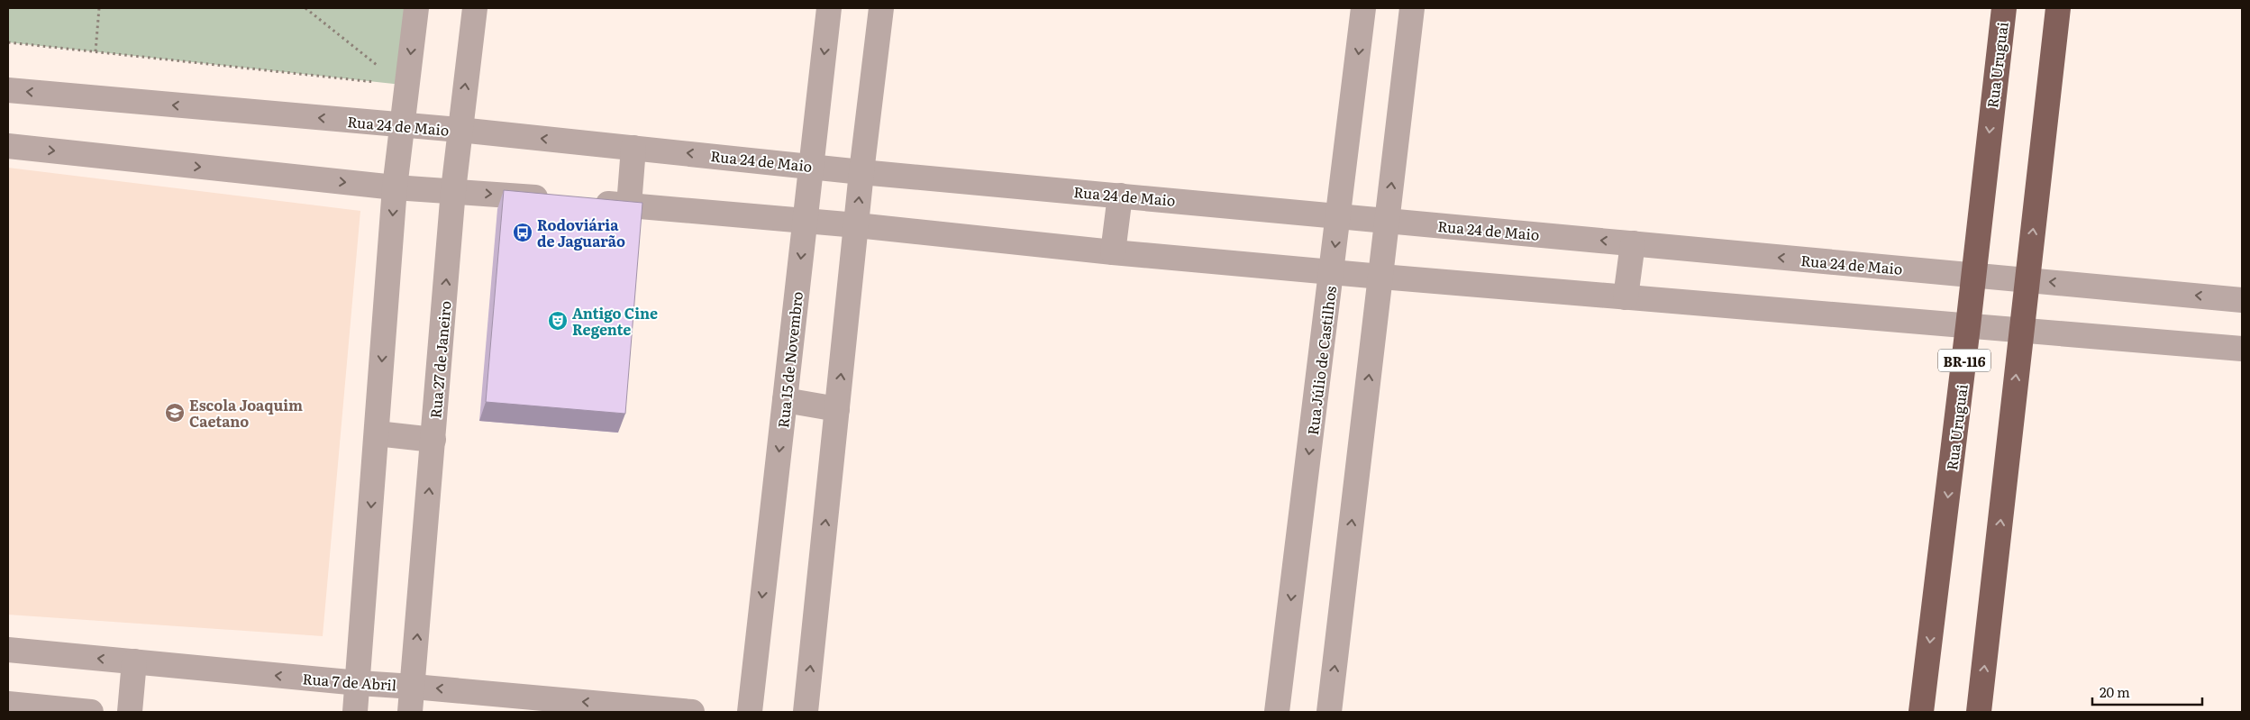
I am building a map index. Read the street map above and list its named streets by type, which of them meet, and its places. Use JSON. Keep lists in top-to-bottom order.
{
  "streets": {
    "highway": ["Rua Uruguai", "BR-116"],
    "street": [
      "Rua 24 de Maio",
      "Rua 27 de Janeiro",
      "Rua 15 de Novembro",
      "Rua Júlio de Castilhos",
      "Rua 7 de Abril"
    ]
  },
  "crossings": [
    ["Rua Uruguai", "Rua 24 de Maio"],
    ["Rua 24 de Maio", "Rua 27 de Janeiro"],
    ["Rua 24 de Maio", "Rua 15 de Novembro"],
    ["Rua 24 de Maio", "Rua Júlio de Castilhos"],
    ["Rua 27 de Janeiro", "Rua 7 de Abril"]
  ],
  "one_way": ["Rua 7 de Abril"],
  "places": {
    "bus stop": ["Rodoviária de Jaguarão"],
    "theatre": ["Antigo Cine Regente"],
    "school or university": ["Escola Joaquim Caetano"]
  },
  "scale_bar": "20 m"
}
